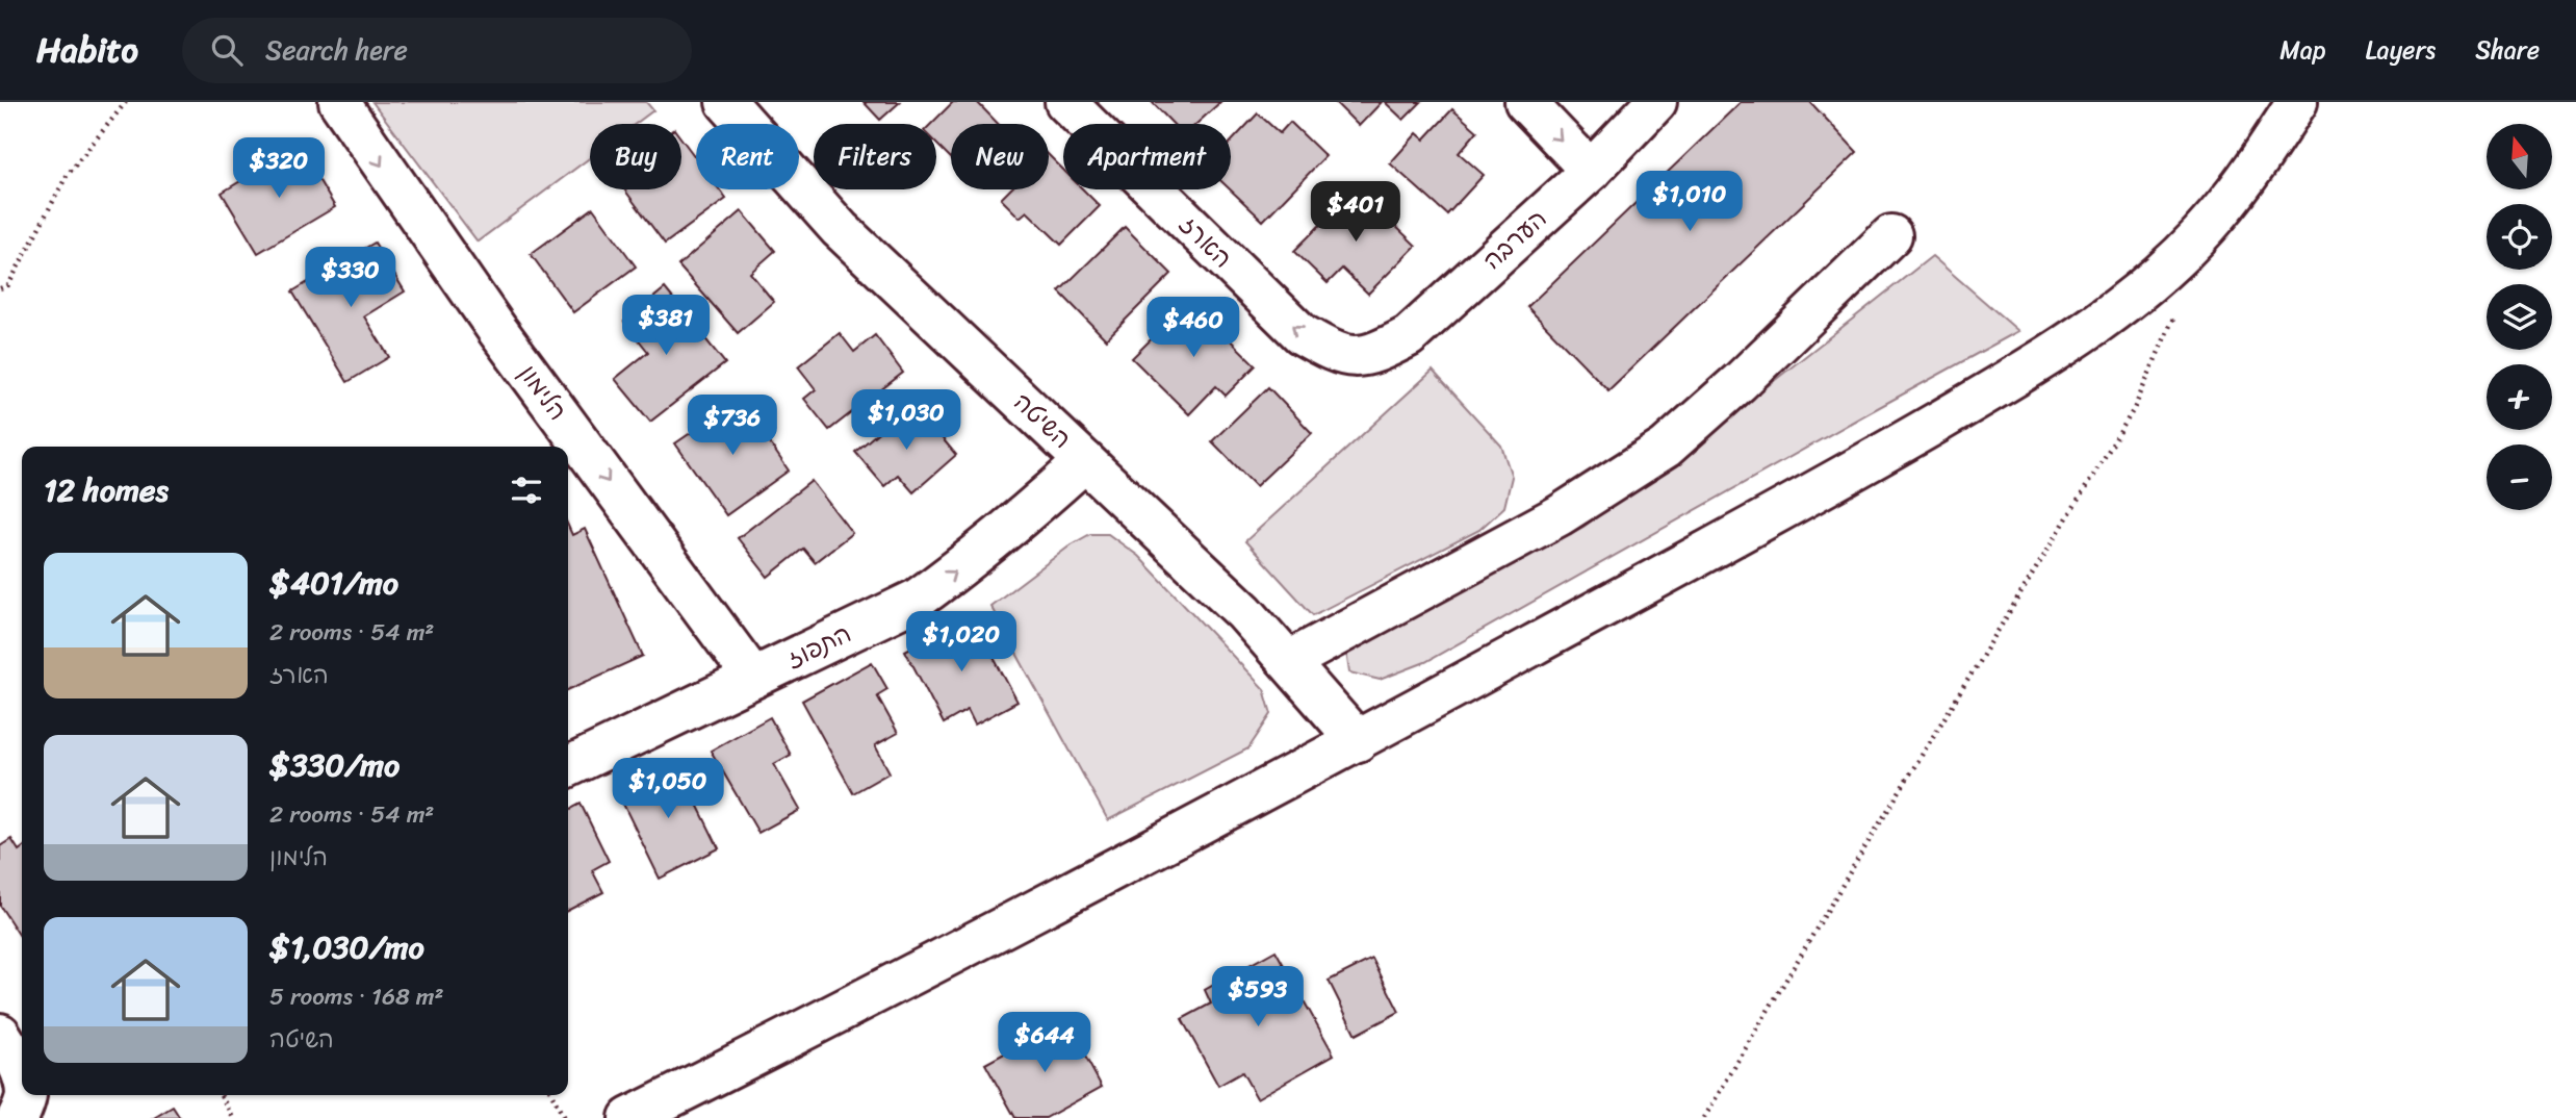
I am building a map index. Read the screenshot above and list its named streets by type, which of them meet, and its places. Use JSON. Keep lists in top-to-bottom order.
{
  "streets": {
    "street": [
      "הערבה",
      "הארז",
      "הלימון",
      "השיטה",
      "התפוז"
    ]
  },
  "crossings": [
    ["הערבה", "הארז"],
    ["הלימון", "התפוז"],
    ["השיטה", "התפוז"]
  ],
  "one_way": ["הארז", "הלימון"],
  "north": "top",
  "page": {
    "header": "Habito",
    "search": "Search here",
    "nav": ["Map", "Layers", "Share"],
    "map_buttons": ["+", "−"],
    "chip": [
      "Buy",
      "Rent",
      "Filters",
      "New",
      "Apartment"
    ],
    "price": [
      "$320",
      "$1,010",
      "$401",
      "$330",
      "$381",
      "$460",
      "$1,030",
      "$736",
      "$1,020",
      "$1,050",
      "$593",
      "$644"
    ],
    "heading": "12 homes",
    "list": [
      {
        "name": "$401/mo",
        "note": "2 rooms · 54 m² · הארז"
      },
      {
        "name": "$330/mo",
        "note": "2 rooms · 54 m² · הלימון"
      },
      {
        "name": "$1,030/mo",
        "note": "5 rooms · 168 m² · השיטה"
      }
    ]
  }
}
